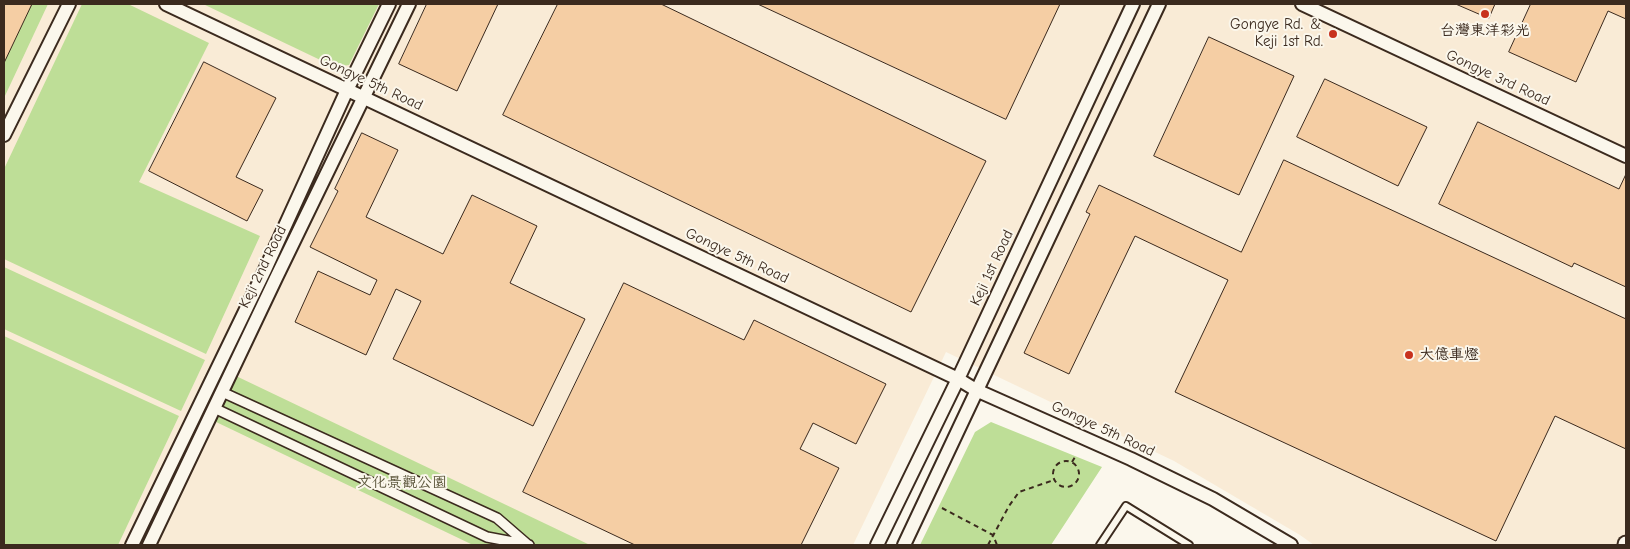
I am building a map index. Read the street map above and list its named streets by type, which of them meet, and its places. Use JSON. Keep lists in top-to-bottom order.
{
  "streets": {
    "street": [
      "Gongye 3rd Road",
      "Gongye 5th Road",
      "Keji 2nd Road",
      "Keji 1st Road"
    ]
  },
  "crossings": [
    ["Gongye 5th Road", "Keji 2nd Road"],
    ["Gongye 5th Road", "Keji 1st Road"]
  ],
  "parks": ["文化景觀公園"],
  "places": ["台灣東洋彩光", "Gongye Rd. ＆ Keji 1st Rd.", "大億車燈"]
}
